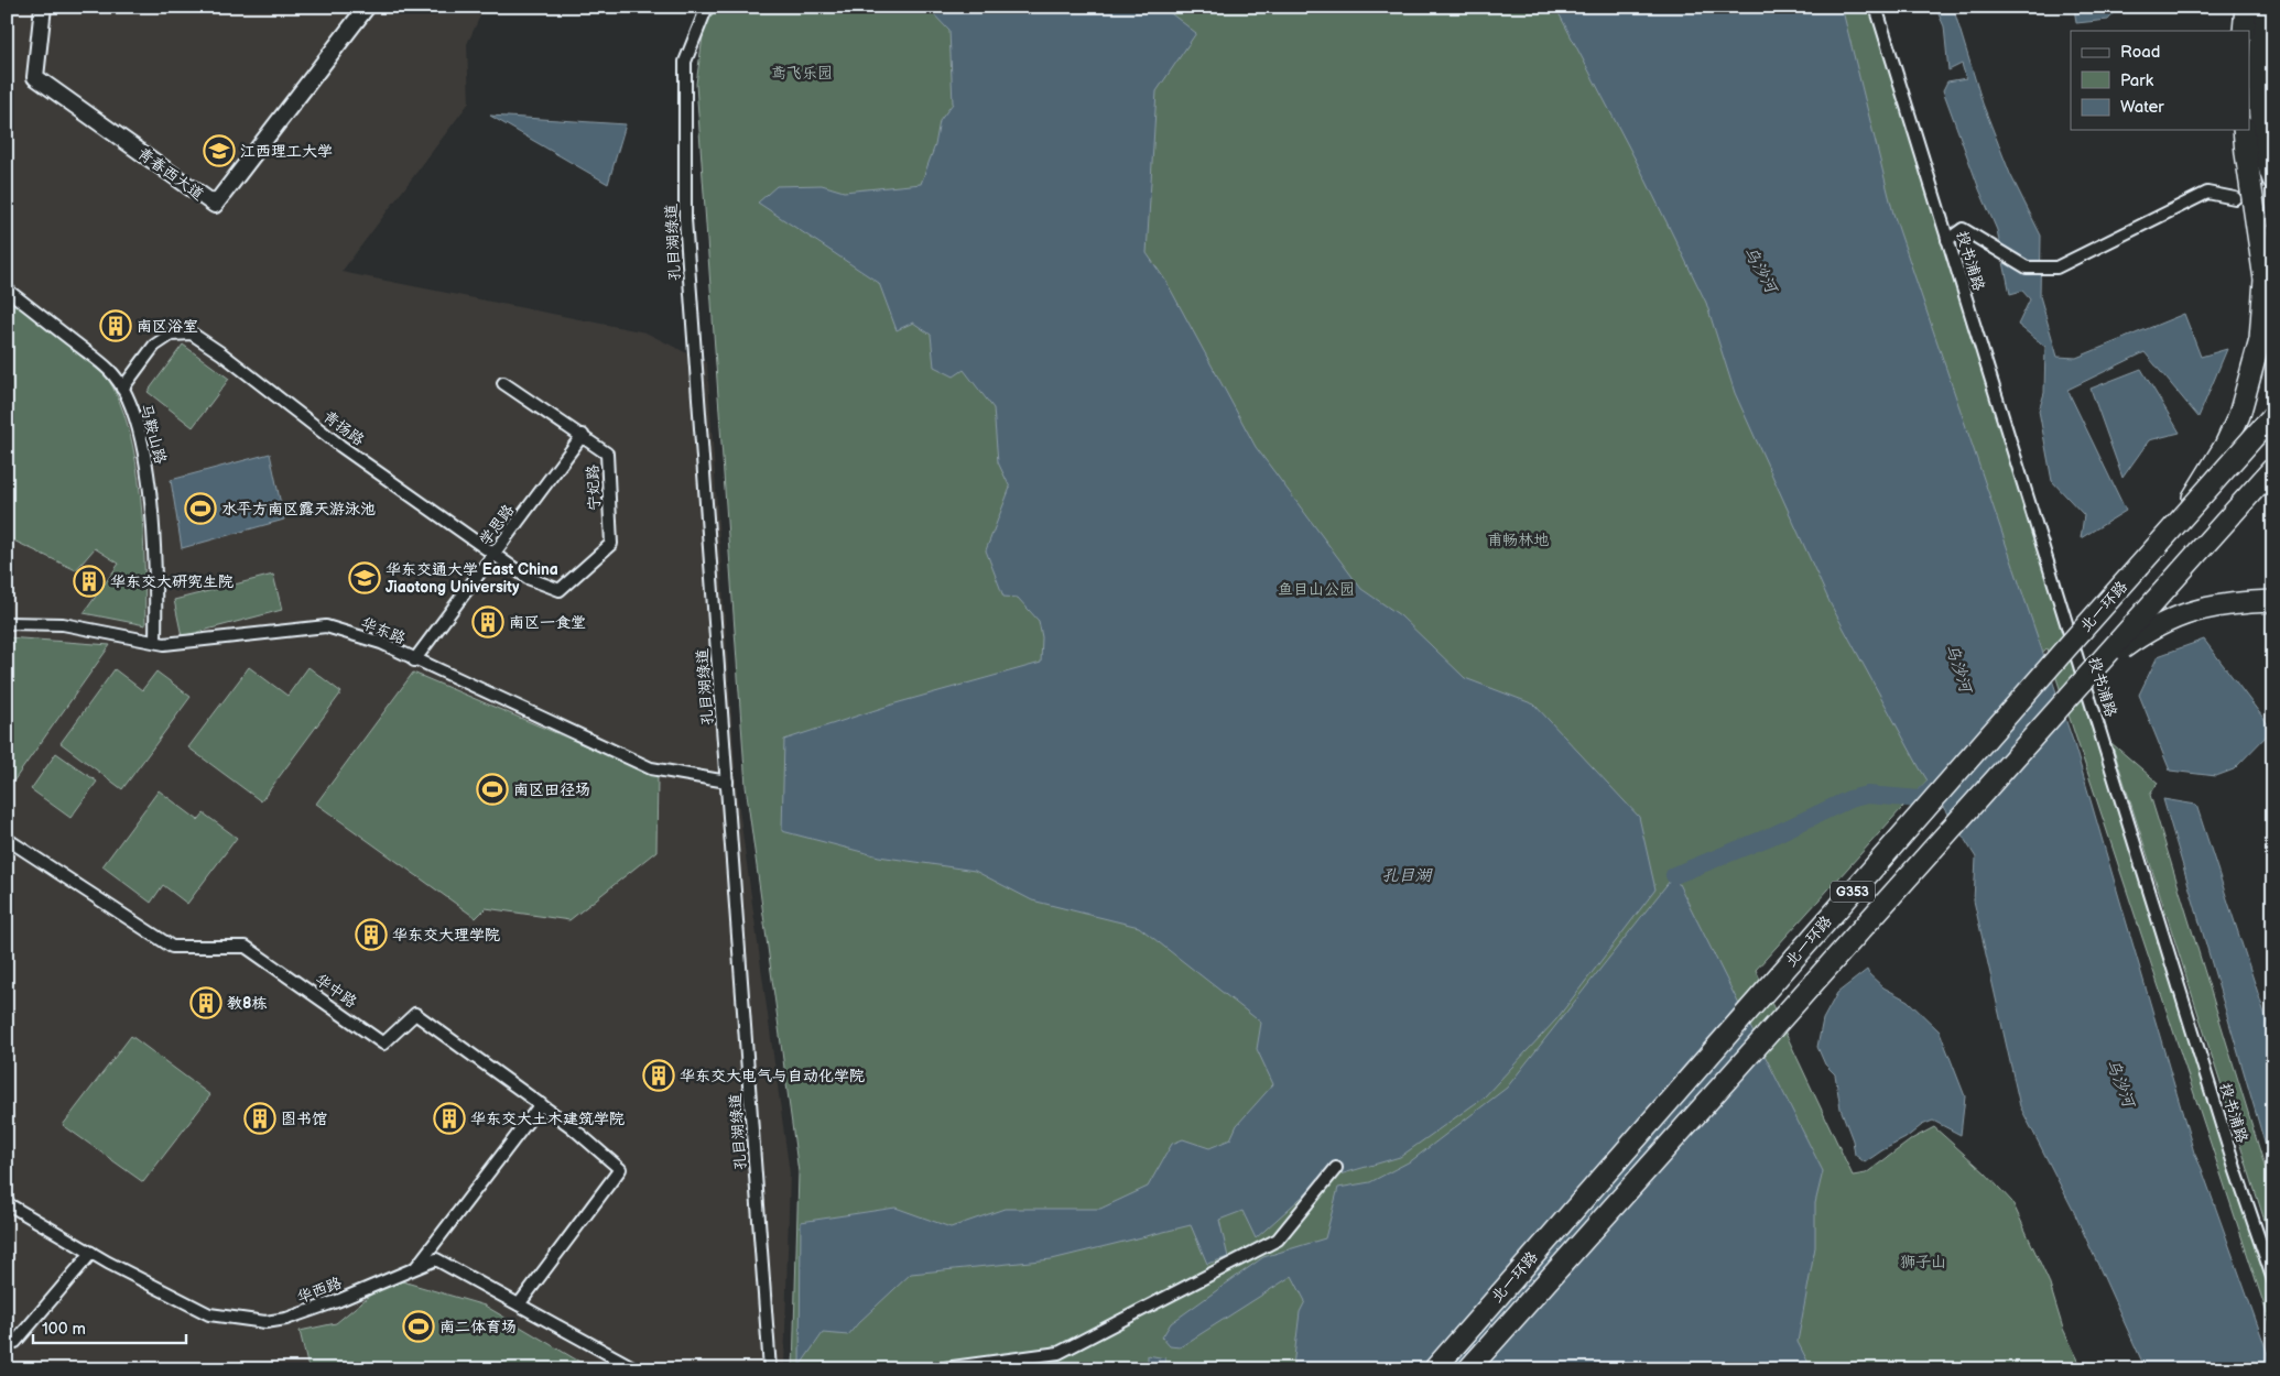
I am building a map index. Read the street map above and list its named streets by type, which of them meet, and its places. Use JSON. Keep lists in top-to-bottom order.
{
  "streets": {
    "highway": ["北一环路", "G353"],
    "street": [
      "青春西大道",
      "孔目湖绿道",
      "投书浦路",
      "青扬路",
      "马鞍山路",
      "宁妃路",
      "学思路",
      "华东路",
      "华中路",
      "华西路"
    ]
  },
  "crossings": [
    ["孔目湖绿道", "华东路"],
    ["青扬路", "马鞍山路"],
    ["青扬路", "宁妃路"],
    ["青扬路", "学思路"],
    ["马鞍山路", "华东路"],
    ["宁妃路", "学思路"],
    ["学思路", "华东路"],
    ["华中路", "华西路"]
  ],
  "water": ["乌沙河", "孔目湖"],
  "parks": [
    "鸢飞乐园",
    "甫畅林地",
    "鱼目山公园",
    "狮子山"
  ],
  "places": {
    "school or university": ["江西理工大学", "华东交通大学 East China Jiaotong University"],
    "building": [
      "南区浴室",
      "华东交大研究生院",
      "南区一食堂",
      "华东交大理学院",
      "教8栋",
      "华东交大电气与自动化学院",
      "图书馆",
      "华东交大土木建筑学院"
    ],
    "sports": ["水平方南区露天游泳池", "南区田径场", "南二体育场"]
  },
  "legend": ["Road", "Park", "Water"],
  "scale_bar": "100 m"
}
